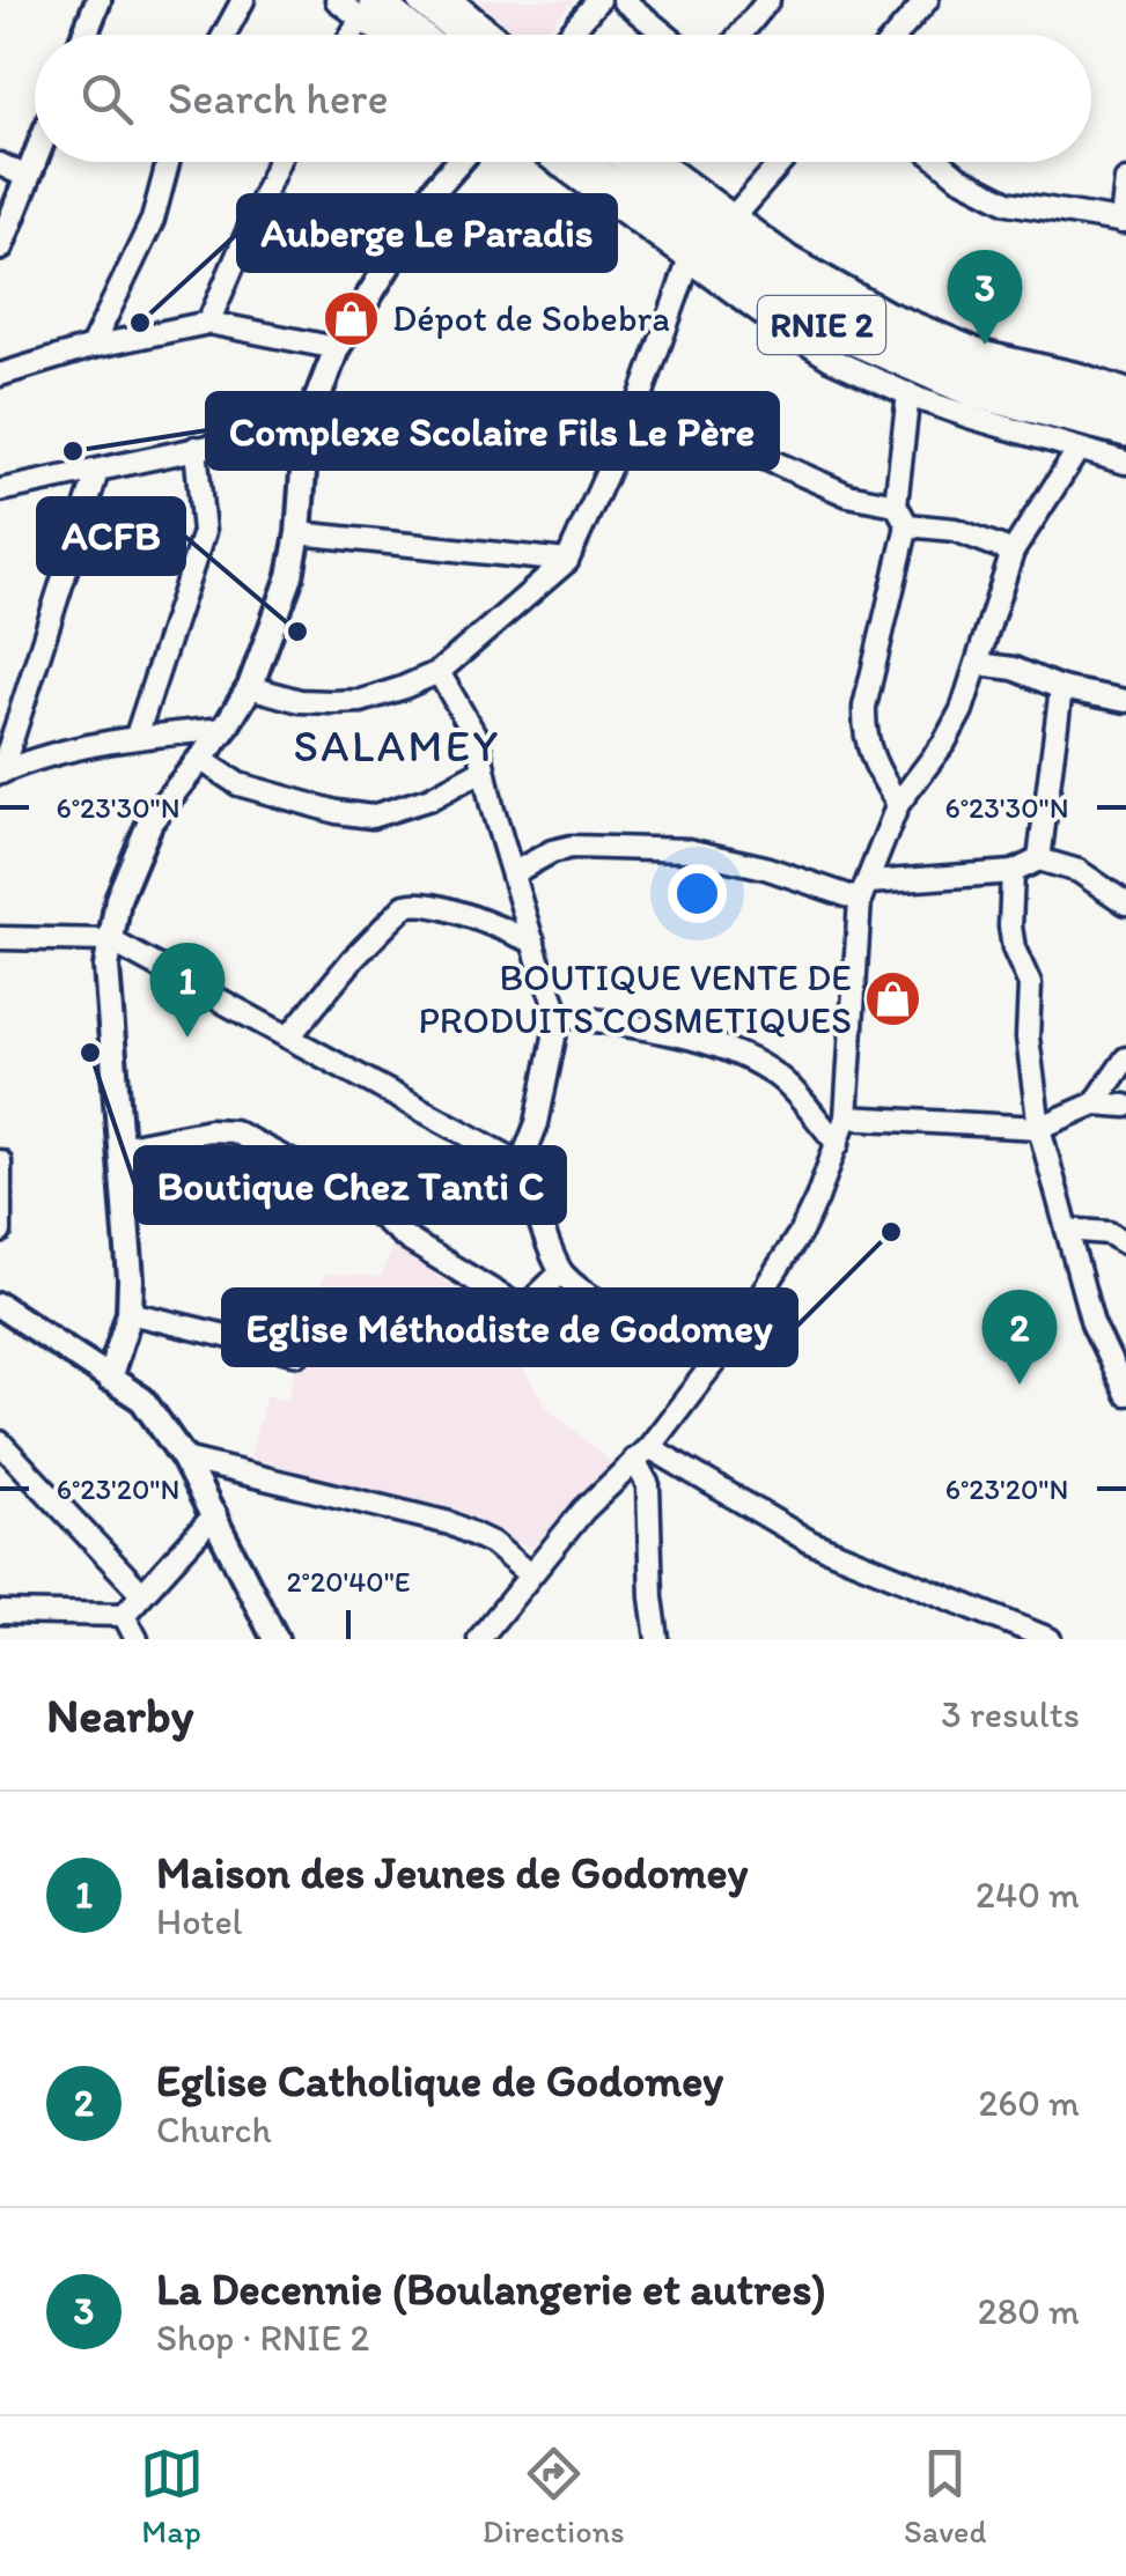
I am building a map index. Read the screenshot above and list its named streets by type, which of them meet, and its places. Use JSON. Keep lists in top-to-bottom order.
{
  "streets": {
    "highway": ["RNIE 2"]
  },
  "districts": ["SALAMEY"],
  "places": {
    "shop": ["Dépot de Sobebra", "BOUTIQUE VENTE DE PRODUITS COSMETIQUES"],
    "other": [
      "Auberge Le Paradis",
      "Complexe Scolaire Fils Le Père",
      "ACFB",
      "Boutique Chez Tanti C",
      "Eglise Méthodiste de Godomey"
    ]
  },
  "page": {
    "search": "Search here",
    "pins": ["3", "1", "2"],
    "heading": ["Nearby", "3 results"],
    "list": [
      {
        "mark": "1",
        "name": "Maison des Jeunes de Godomey",
        "note": "Hotel",
        "value": "240 m"
      },
      {
        "mark": "2",
        "name": "Eglise Catholique de Godomey",
        "note": "Church",
        "value": "260 m"
      },
      {
        "mark": "3",
        "name": "La Decennie (Boulangerie et autres)",
        "note": "Shop · RNIE 2",
        "value": "280 m"
      }
    ],
    "nav": ["Map", "Directions", "Saved"]
  },
  "coordinates": ["6°23'30\"N", "6°23'20\"N", "2°20'40\"E"]
}
